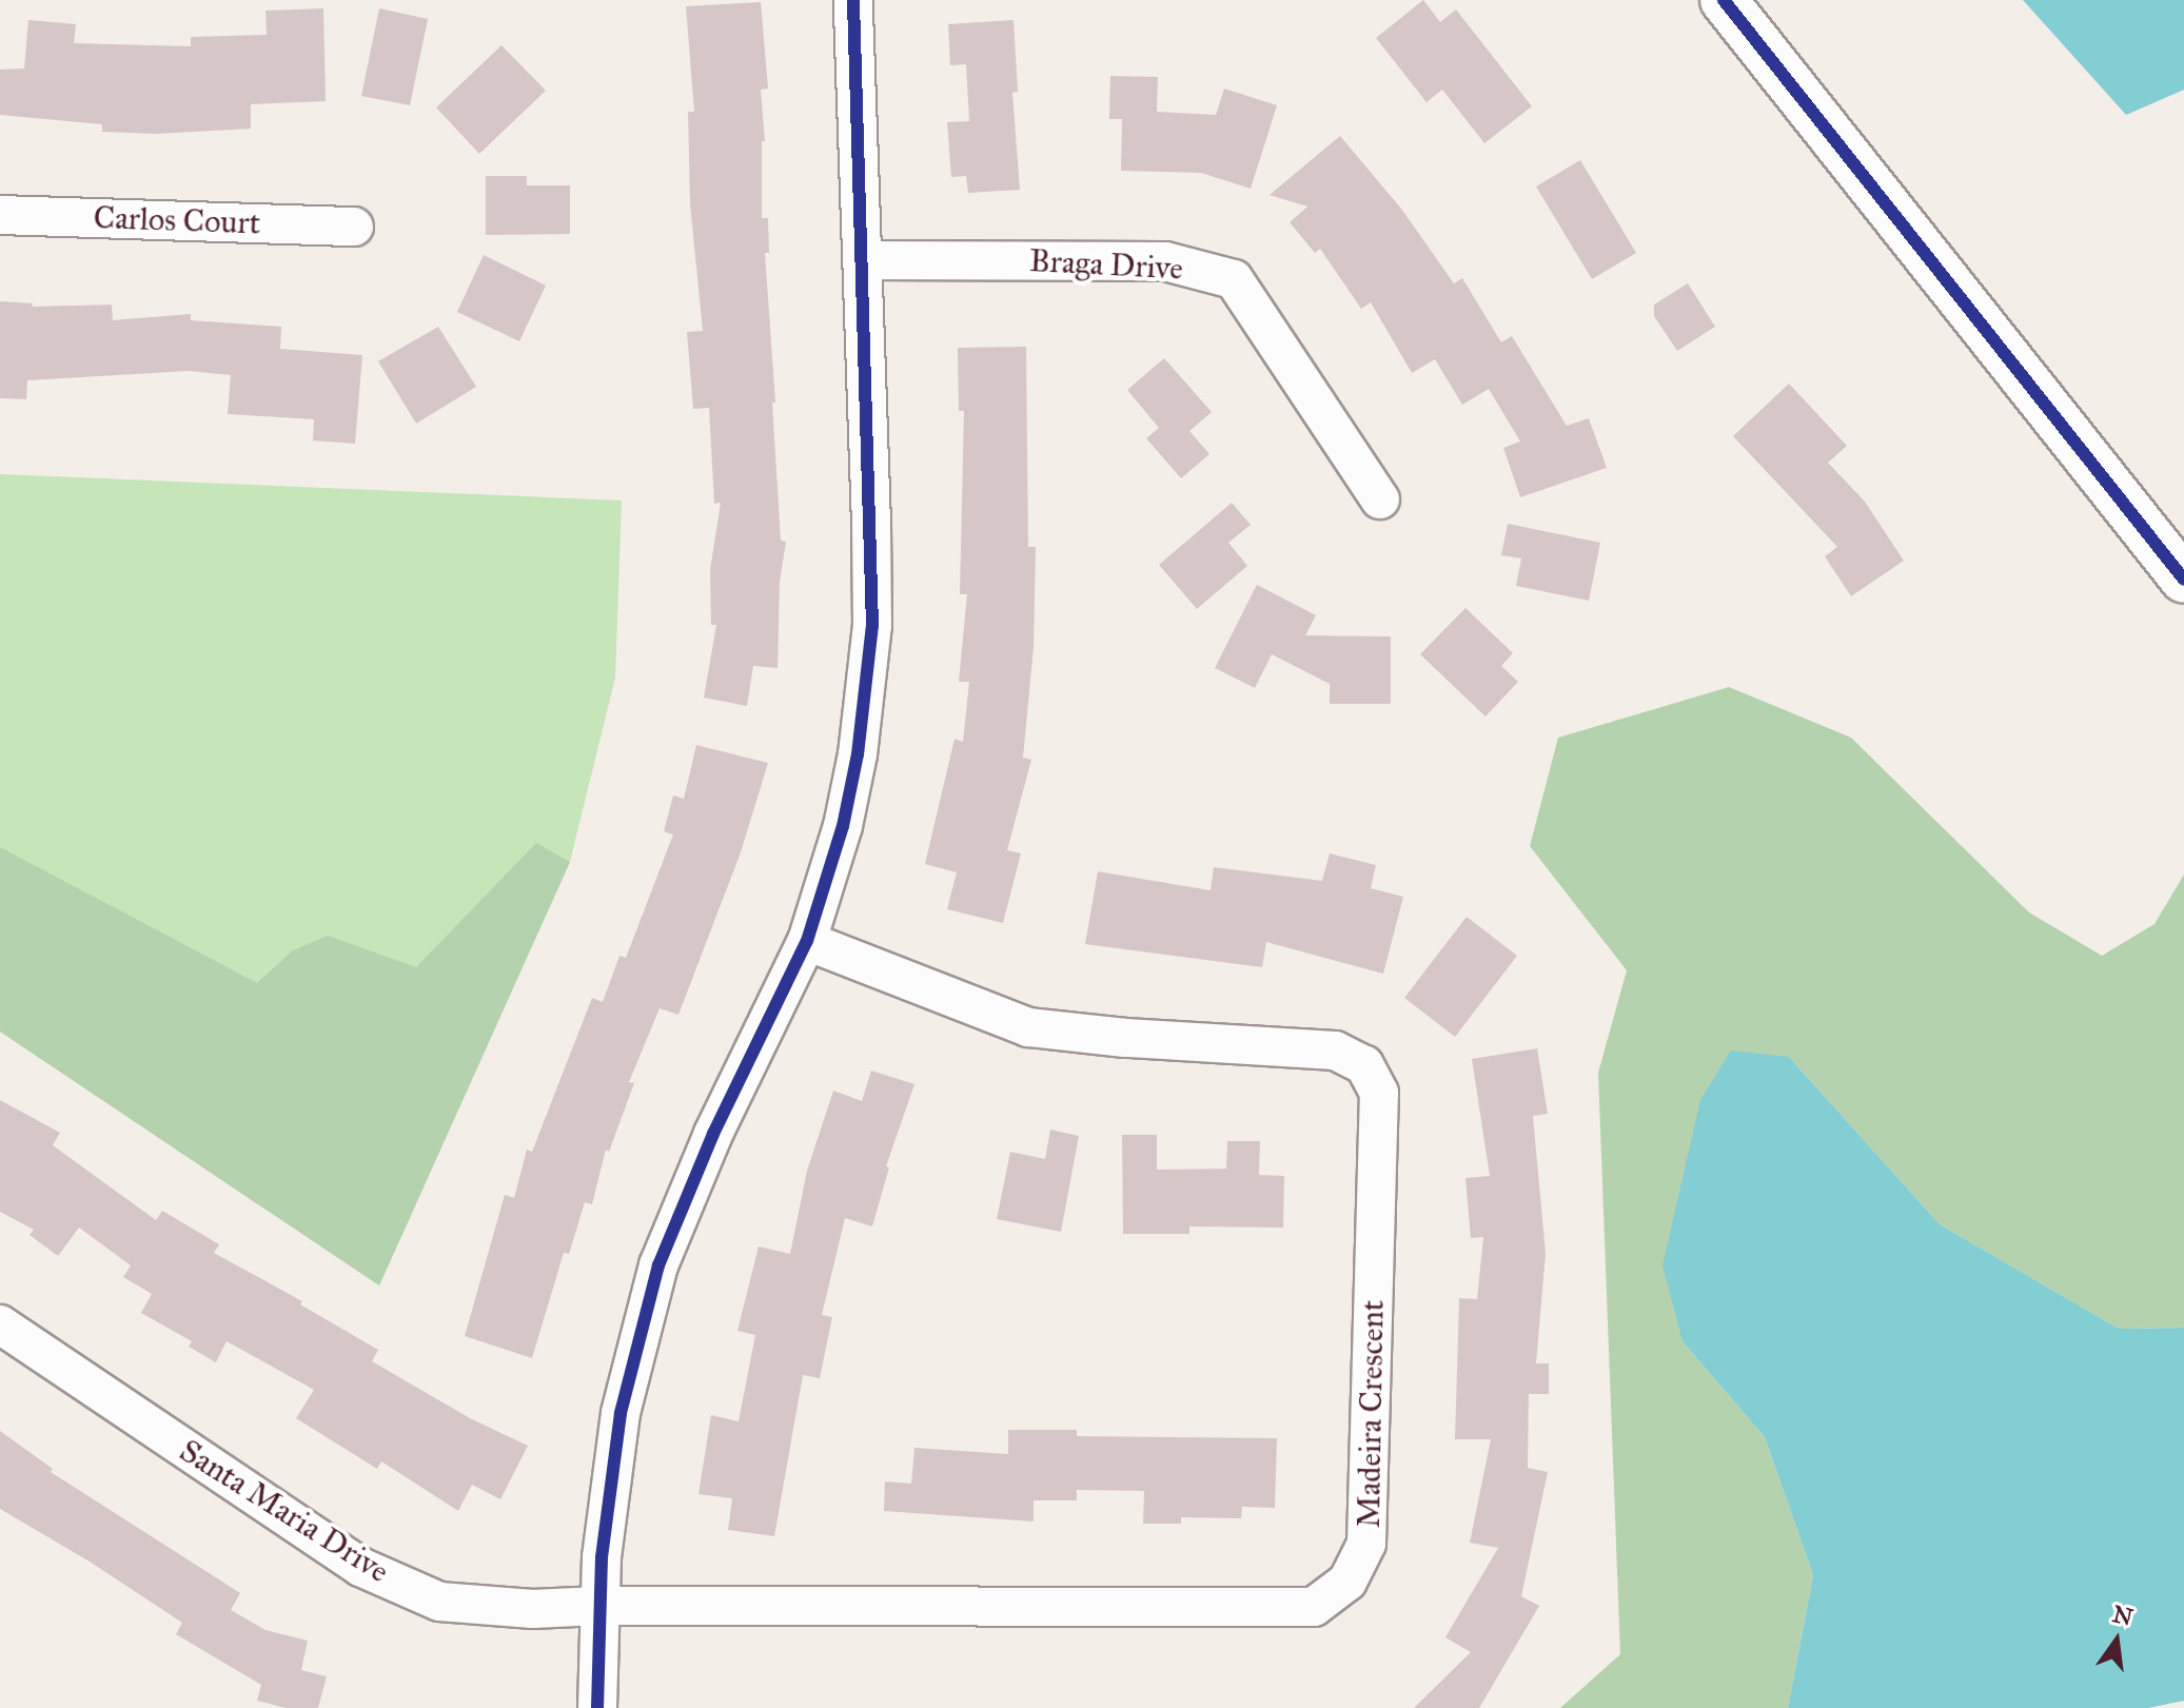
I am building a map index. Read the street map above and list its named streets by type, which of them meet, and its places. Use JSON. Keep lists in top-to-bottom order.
{
  "streets": {
    "street": [
      "Carlos Court",
      "Braga Drive",
      "Madeira Crescent",
      "Santa Maria Drive"
    ]
  },
  "crossings": [
    ["Madeira Crescent", "Santa Maria Drive"]
  ],
  "north": "top"
}
